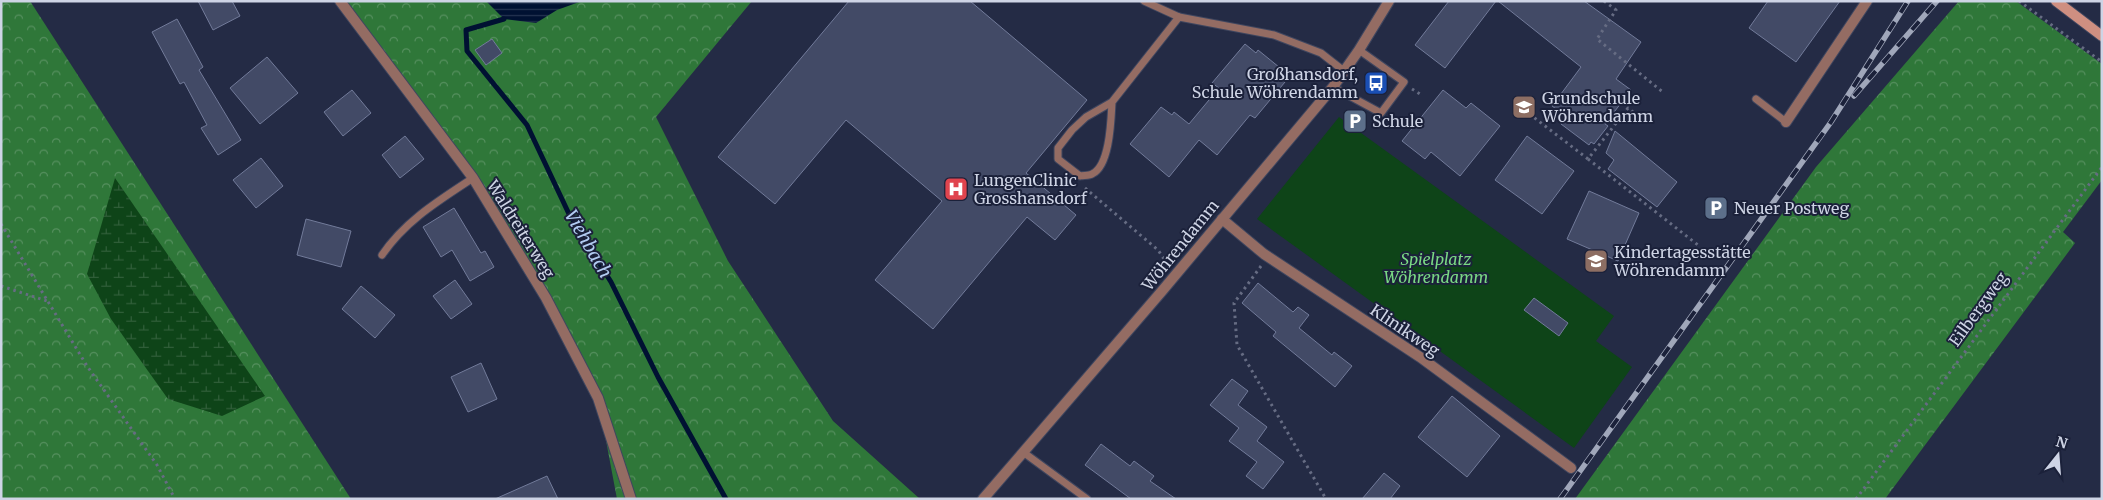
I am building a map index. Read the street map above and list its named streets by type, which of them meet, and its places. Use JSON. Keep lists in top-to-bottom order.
{
  "streets": {
    "street": ["Waldreiterweg", "Wöhrendamm", "Klinikweg"],
    "path": ["Eilbergweg"]
  },
  "crossings": [
    ["Wöhrendamm", "Klinikweg"]
  ],
  "water": ["Viehbach"],
  "parks": ["Spielplatz Wöhrendamm"],
  "places": {
    "bus stop": ["Großhansdorf, Schule Wöhrendamm"],
    "school or university": ["Grundschule Wöhrendamm", "Kindertagesstätte Wöhrendamm"],
    "parking": ["Schule", "Neuer Postweg"],
    "hospital": ["LungenClinic Grosshansdorf"]
  },
  "north": "top"
}
